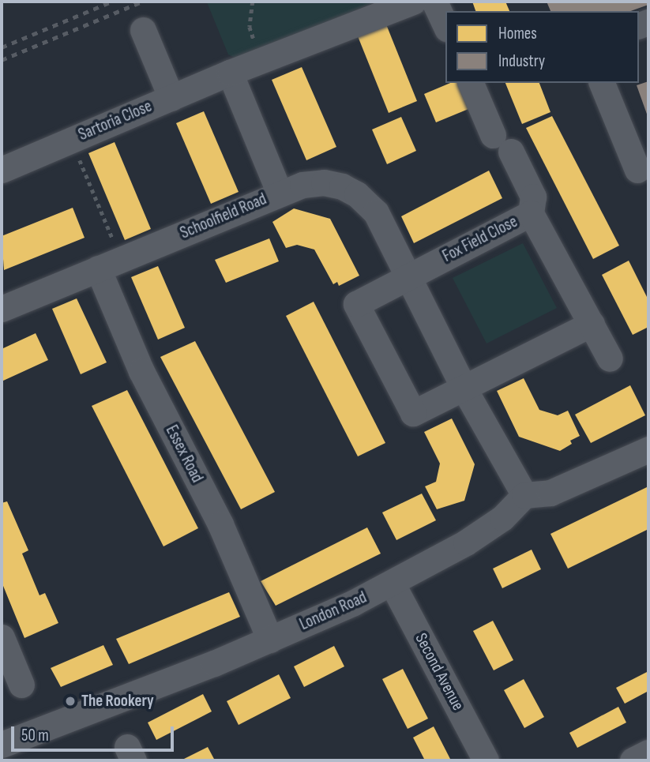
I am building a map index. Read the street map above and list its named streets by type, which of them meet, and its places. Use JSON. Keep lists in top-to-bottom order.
{
  "streets": {
    "street": [
      "Sartoria Close",
      "Schoolfield Road",
      "Fox Field Close",
      "Essex Road",
      "London Road",
      "Second Avenue"
    ]
  },
  "crossings": [
    ["Schoolfield Road", "Fox Field Close"],
    ["Schoolfield Road", "Essex Road"],
    ["Schoolfield Road", "London Road"],
    ["Essex Road", "London Road"],
    ["London Road", "Second Avenue"]
  ],
  "places": ["The Rookery"],
  "legend": ["Homes", "Industry"],
  "scale_bar": "50 m"
}
